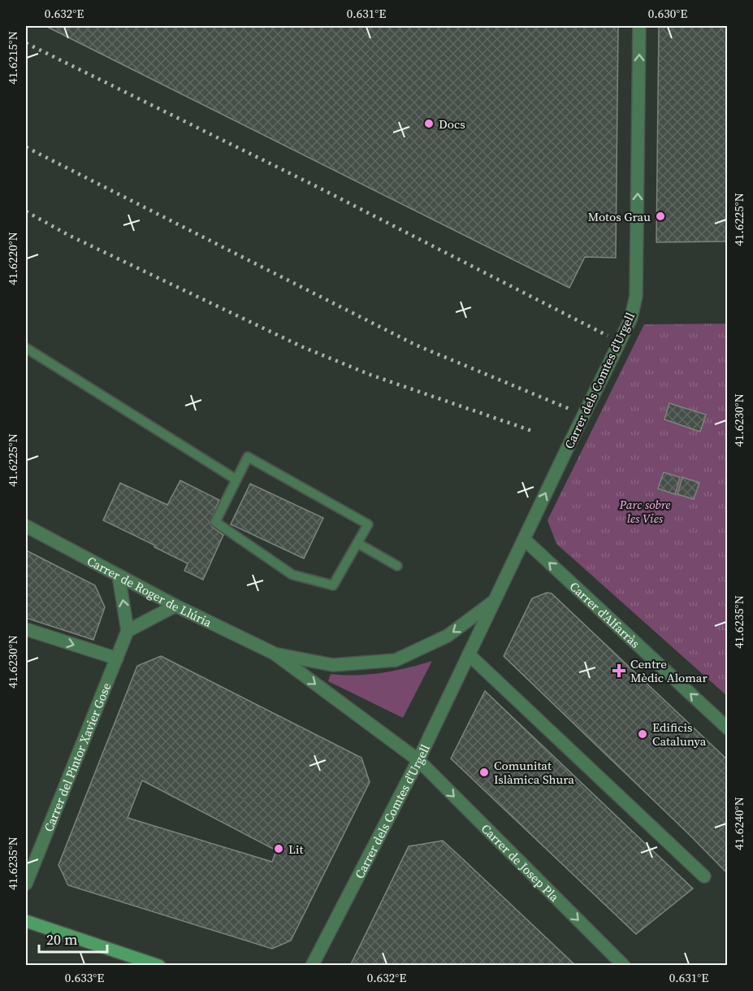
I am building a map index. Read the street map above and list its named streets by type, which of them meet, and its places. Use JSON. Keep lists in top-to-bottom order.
{
  "streets": {
    "street": [
      "Carrer dels Comtes d'Urgell",
      "Carrer de Roger de Llúria",
      "Carrer d'Alfarràs",
      "Carrer del Pintor Xavier Gose",
      "Carrer de Josep Pla"
    ]
  },
  "crossings": [
    ["Carrer dels Comtes d'Urgell", "Carrer de Roger de Llúria"],
    ["Carrer dels Comtes d'Urgell", "Carrer d'Alfarràs"],
    ["Carrer dels Comtes d'Urgell", "Carrer de Josep Pla"],
    ["Carrer de Roger de Llúria", "Carrer de Josep Pla"]
  ],
  "one_way": ["Carrer dels Comtes d'Urgell", "Carrer d'Alfarràs", "Carrer de Josep Pla"],
  "parks": ["Parc sobre les Vies"],
  "places": {
    "other": [
      "Docs",
      "Motos Grau",
      "Edificis Catalunya",
      "Comunitat Islàmica Shura",
      "Lit"
    ],
    "health": ["Centre Mèdic Alomar"]
  },
  "scale_bar": "20 m",
  "coordinates": [
    "0.632°E",
    "0.631°E",
    "0.630°E",
    "41.6215°N",
    "41.6225°N",
    "41.6220°N",
    "41.6230°N",
    "41.6235°N",
    "41.6240°N",
    "0.633°E"
  ]
}
